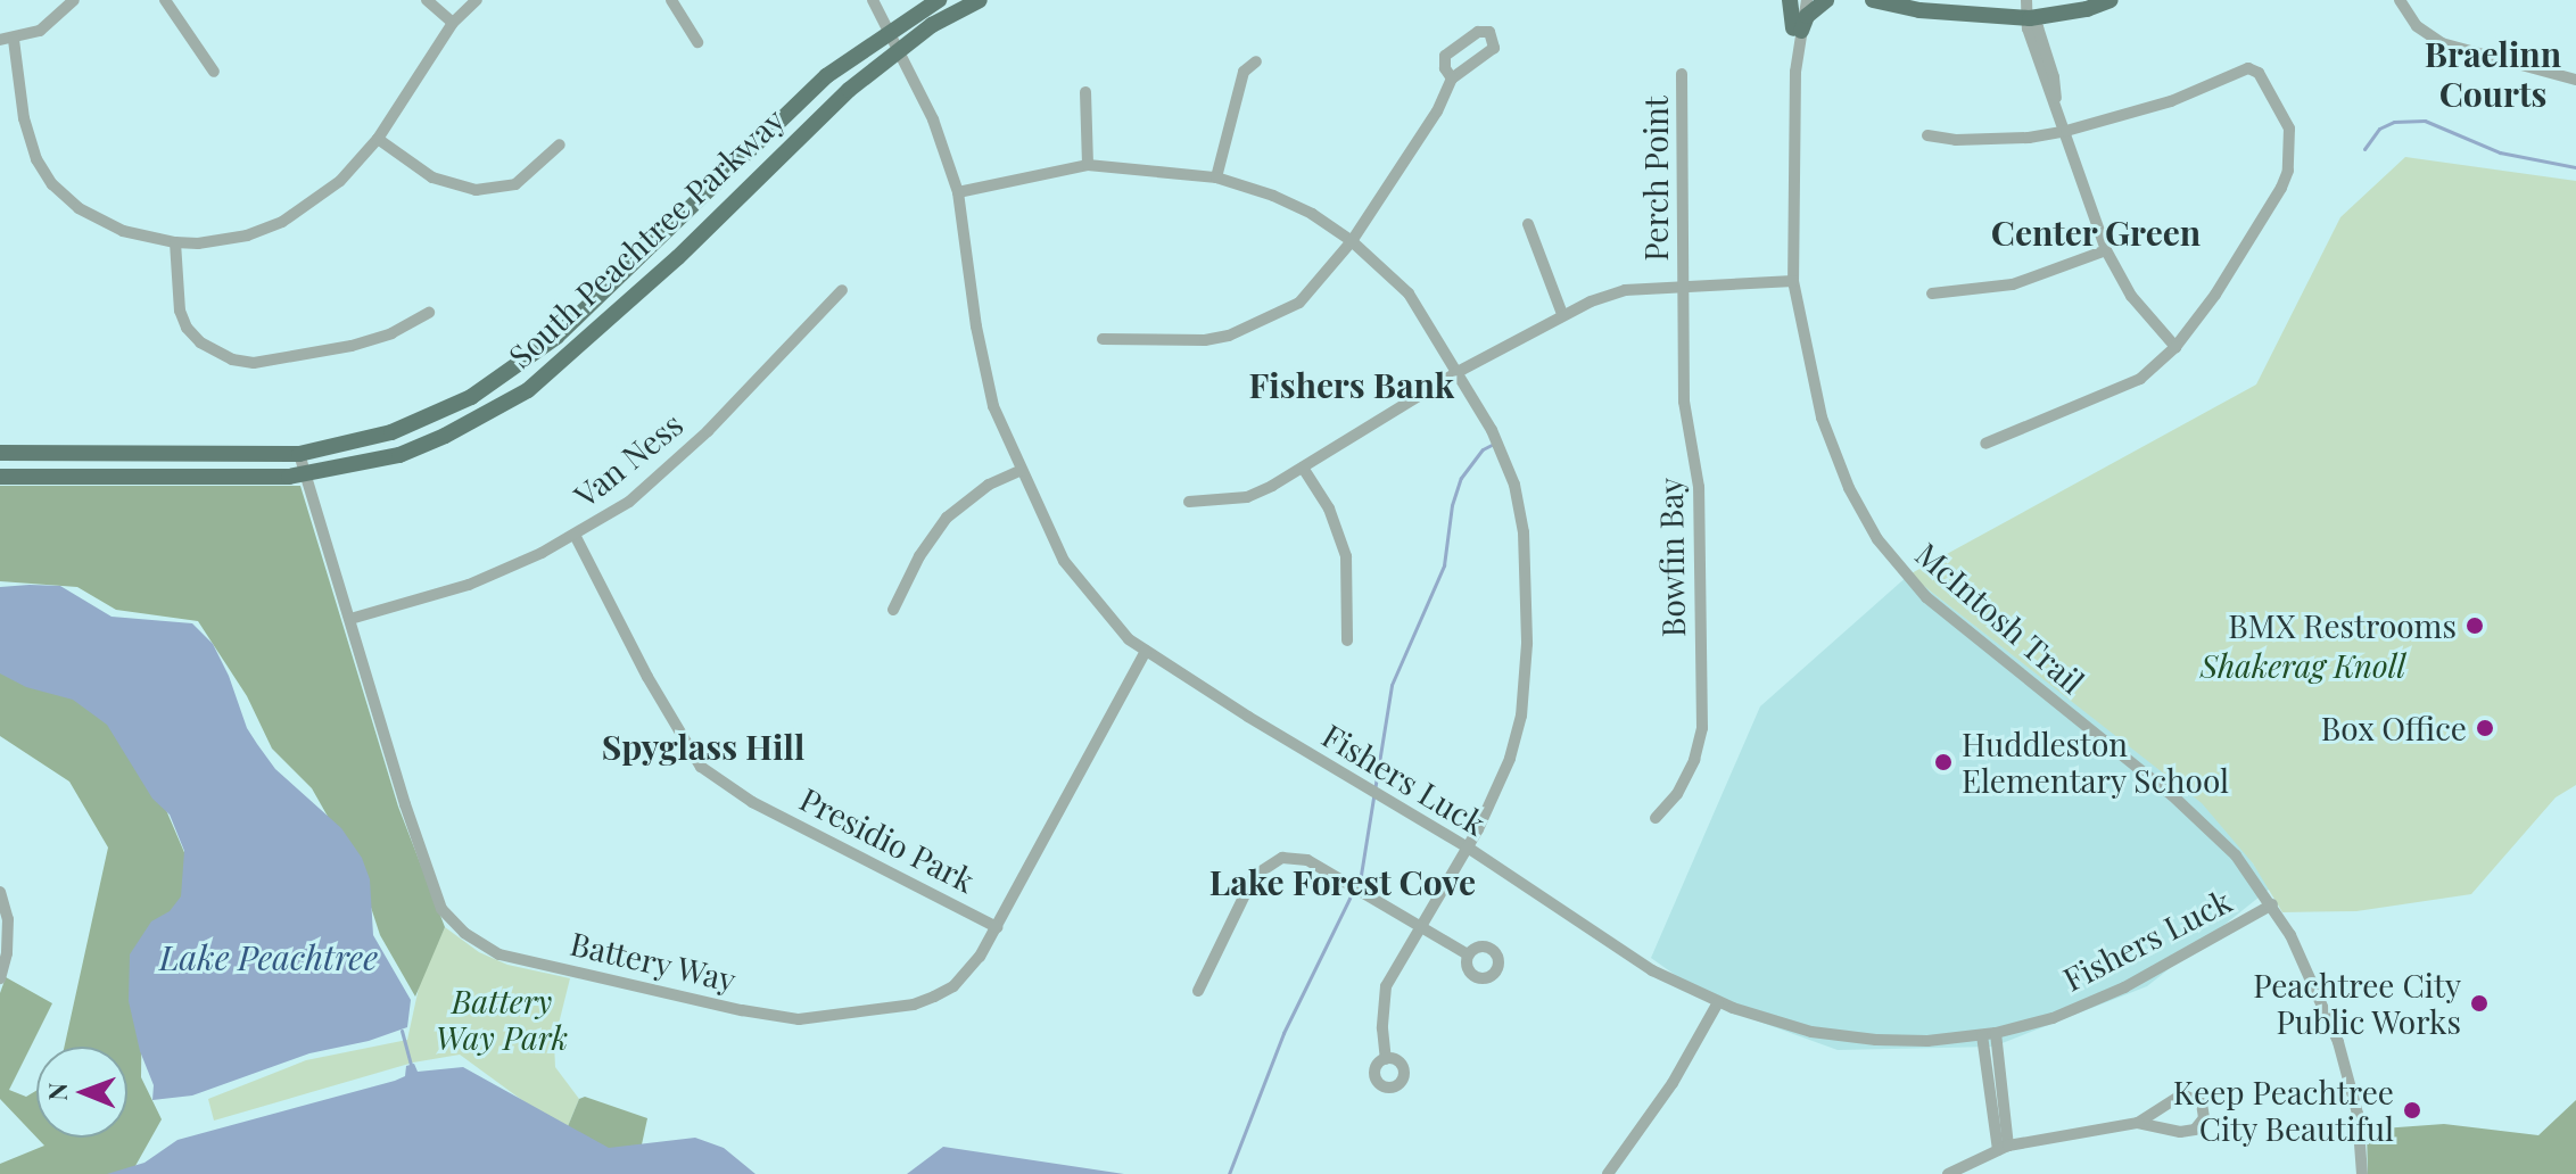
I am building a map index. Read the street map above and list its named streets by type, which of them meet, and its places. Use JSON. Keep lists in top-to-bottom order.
{
  "streets": {
    "main road": ["South Peachtree Parkway"],
    "street": [
      "Perch Point",
      "Van Ness",
      "Bowfin Bay",
      "McIntosh Trail",
      "Fishers Luck",
      "Presidio Park",
      "Battery Way"
    ]
  },
  "crossings": [
    ["Perch Point", "Bowfin Bay"],
    ["South Peachtree Parkway", "Fishers Luck"],
    ["South Peachtree Parkway", "Battery Way"],
    ["Van Ness", "Presidio Park"],
    ["Van Ness", "Battery Way"],
    ["McIntosh Trail", "Fishers Luck"],
    ["Fishers Luck", "Battery Way"],
    ["Presidio Park", "Battery Way"]
  ],
  "districts": [
    "Braelinn Courts",
    "Center Green",
    "Fishers Bank",
    "Spyglass Hill",
    "Lake Forest Cove"
  ],
  "water": ["Lake Peachtree"],
  "parks": ["Shakerag Knoll", "Battery Way Park"],
  "places": [
    "BMX Restrooms",
    "Box Office",
    "Huddleston Elementary School",
    "Peachtree City Public Works",
    "Keep Peachtree City Beautiful"
  ],
  "north": "left"
}
